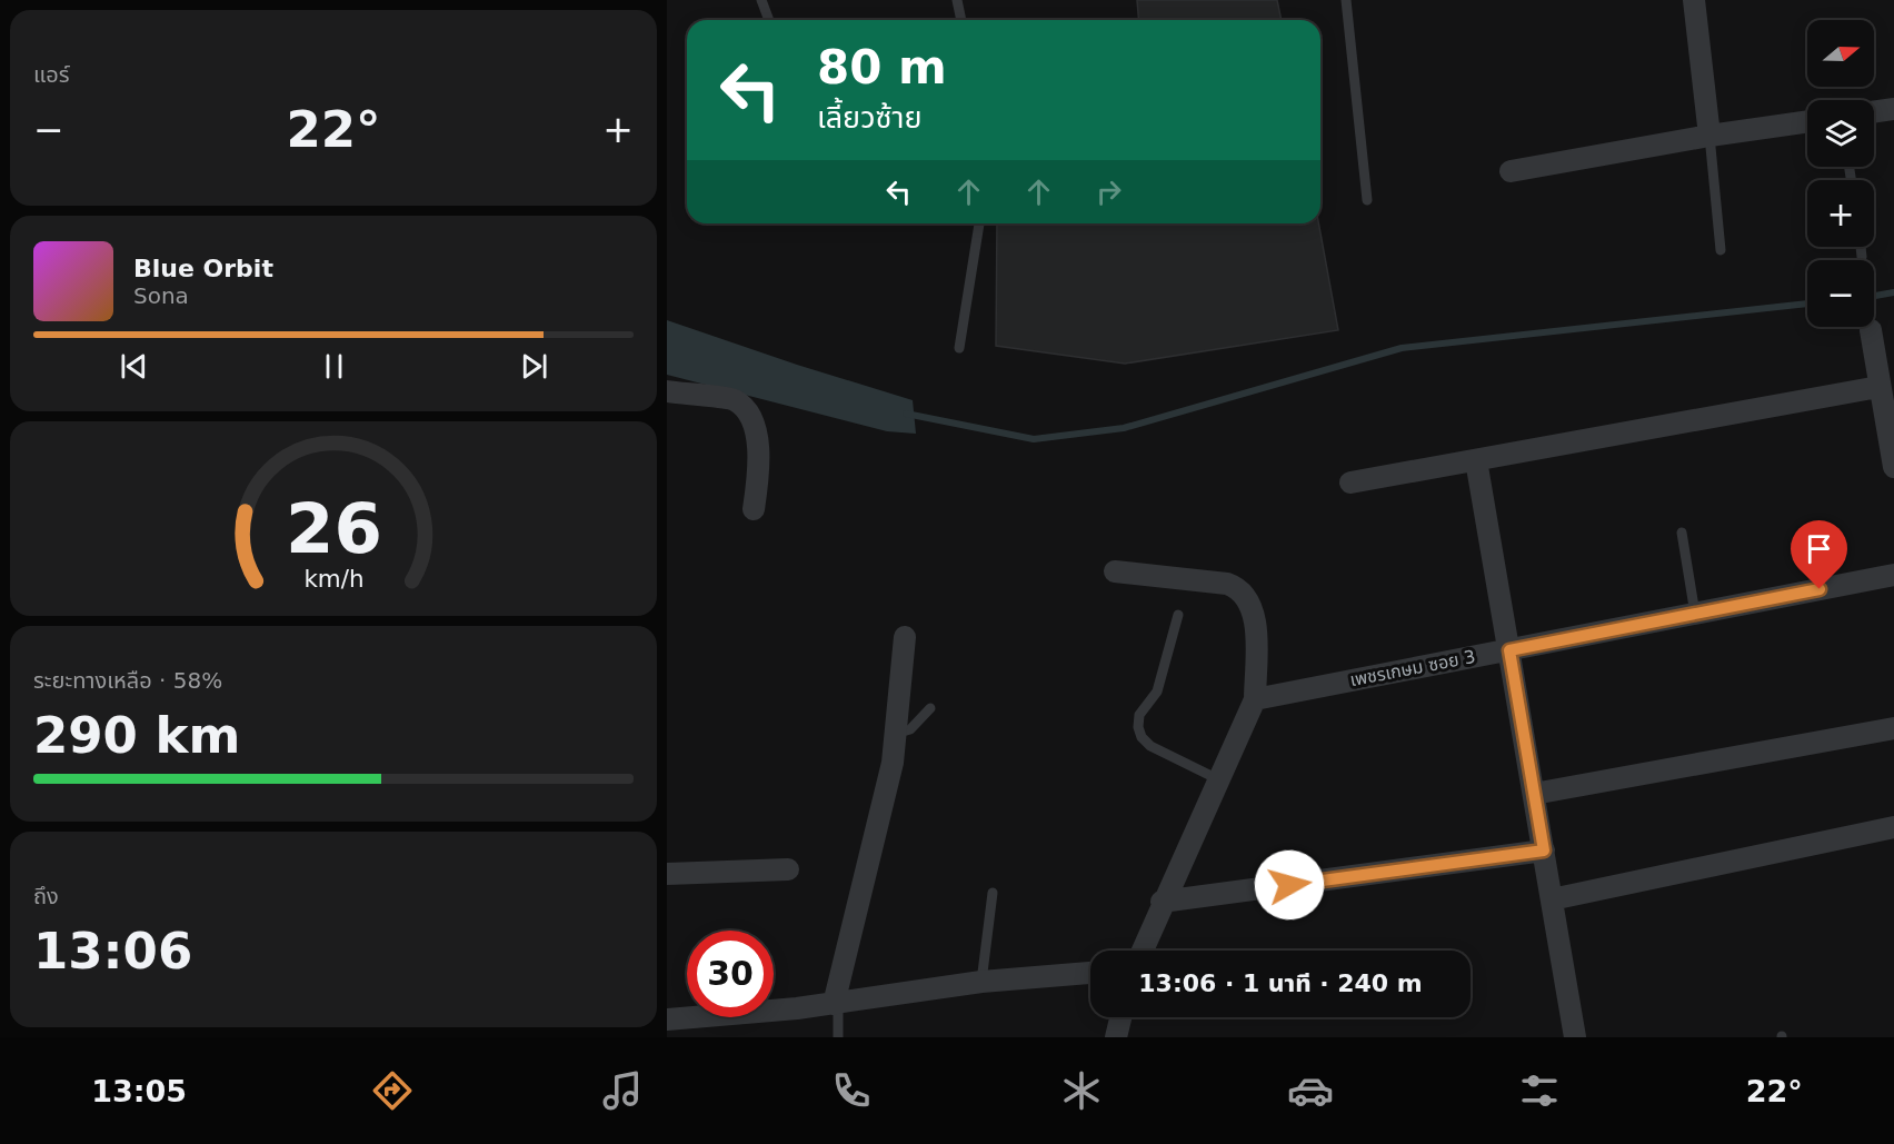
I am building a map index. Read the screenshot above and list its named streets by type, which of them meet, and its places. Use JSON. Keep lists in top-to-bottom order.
{
  "streets": {
    "street": ["เพชรเกษม ซอย 3"]
  },
  "north": "right",
  "page": {
    "tile": [
      "แอร์",
      ["ระยะทางเหลือ · 58%", "290 km"],
      ["ถึง", "13:06"]
    ],
    "map_buttons": ["+", "−"],
    "turn": ["80 m", "เลี้ยวซ้าย"],
    "heat": ["−", "22°", "+"],
    "song": ["Blue Orbit", "Sona"],
    "limit": "30",
    "trip": "13:06 · 1 นาที · 240 m",
    "tabs": ["13:05", "22°"],
    "gauge": ["26", "km/h"]
  }
}
